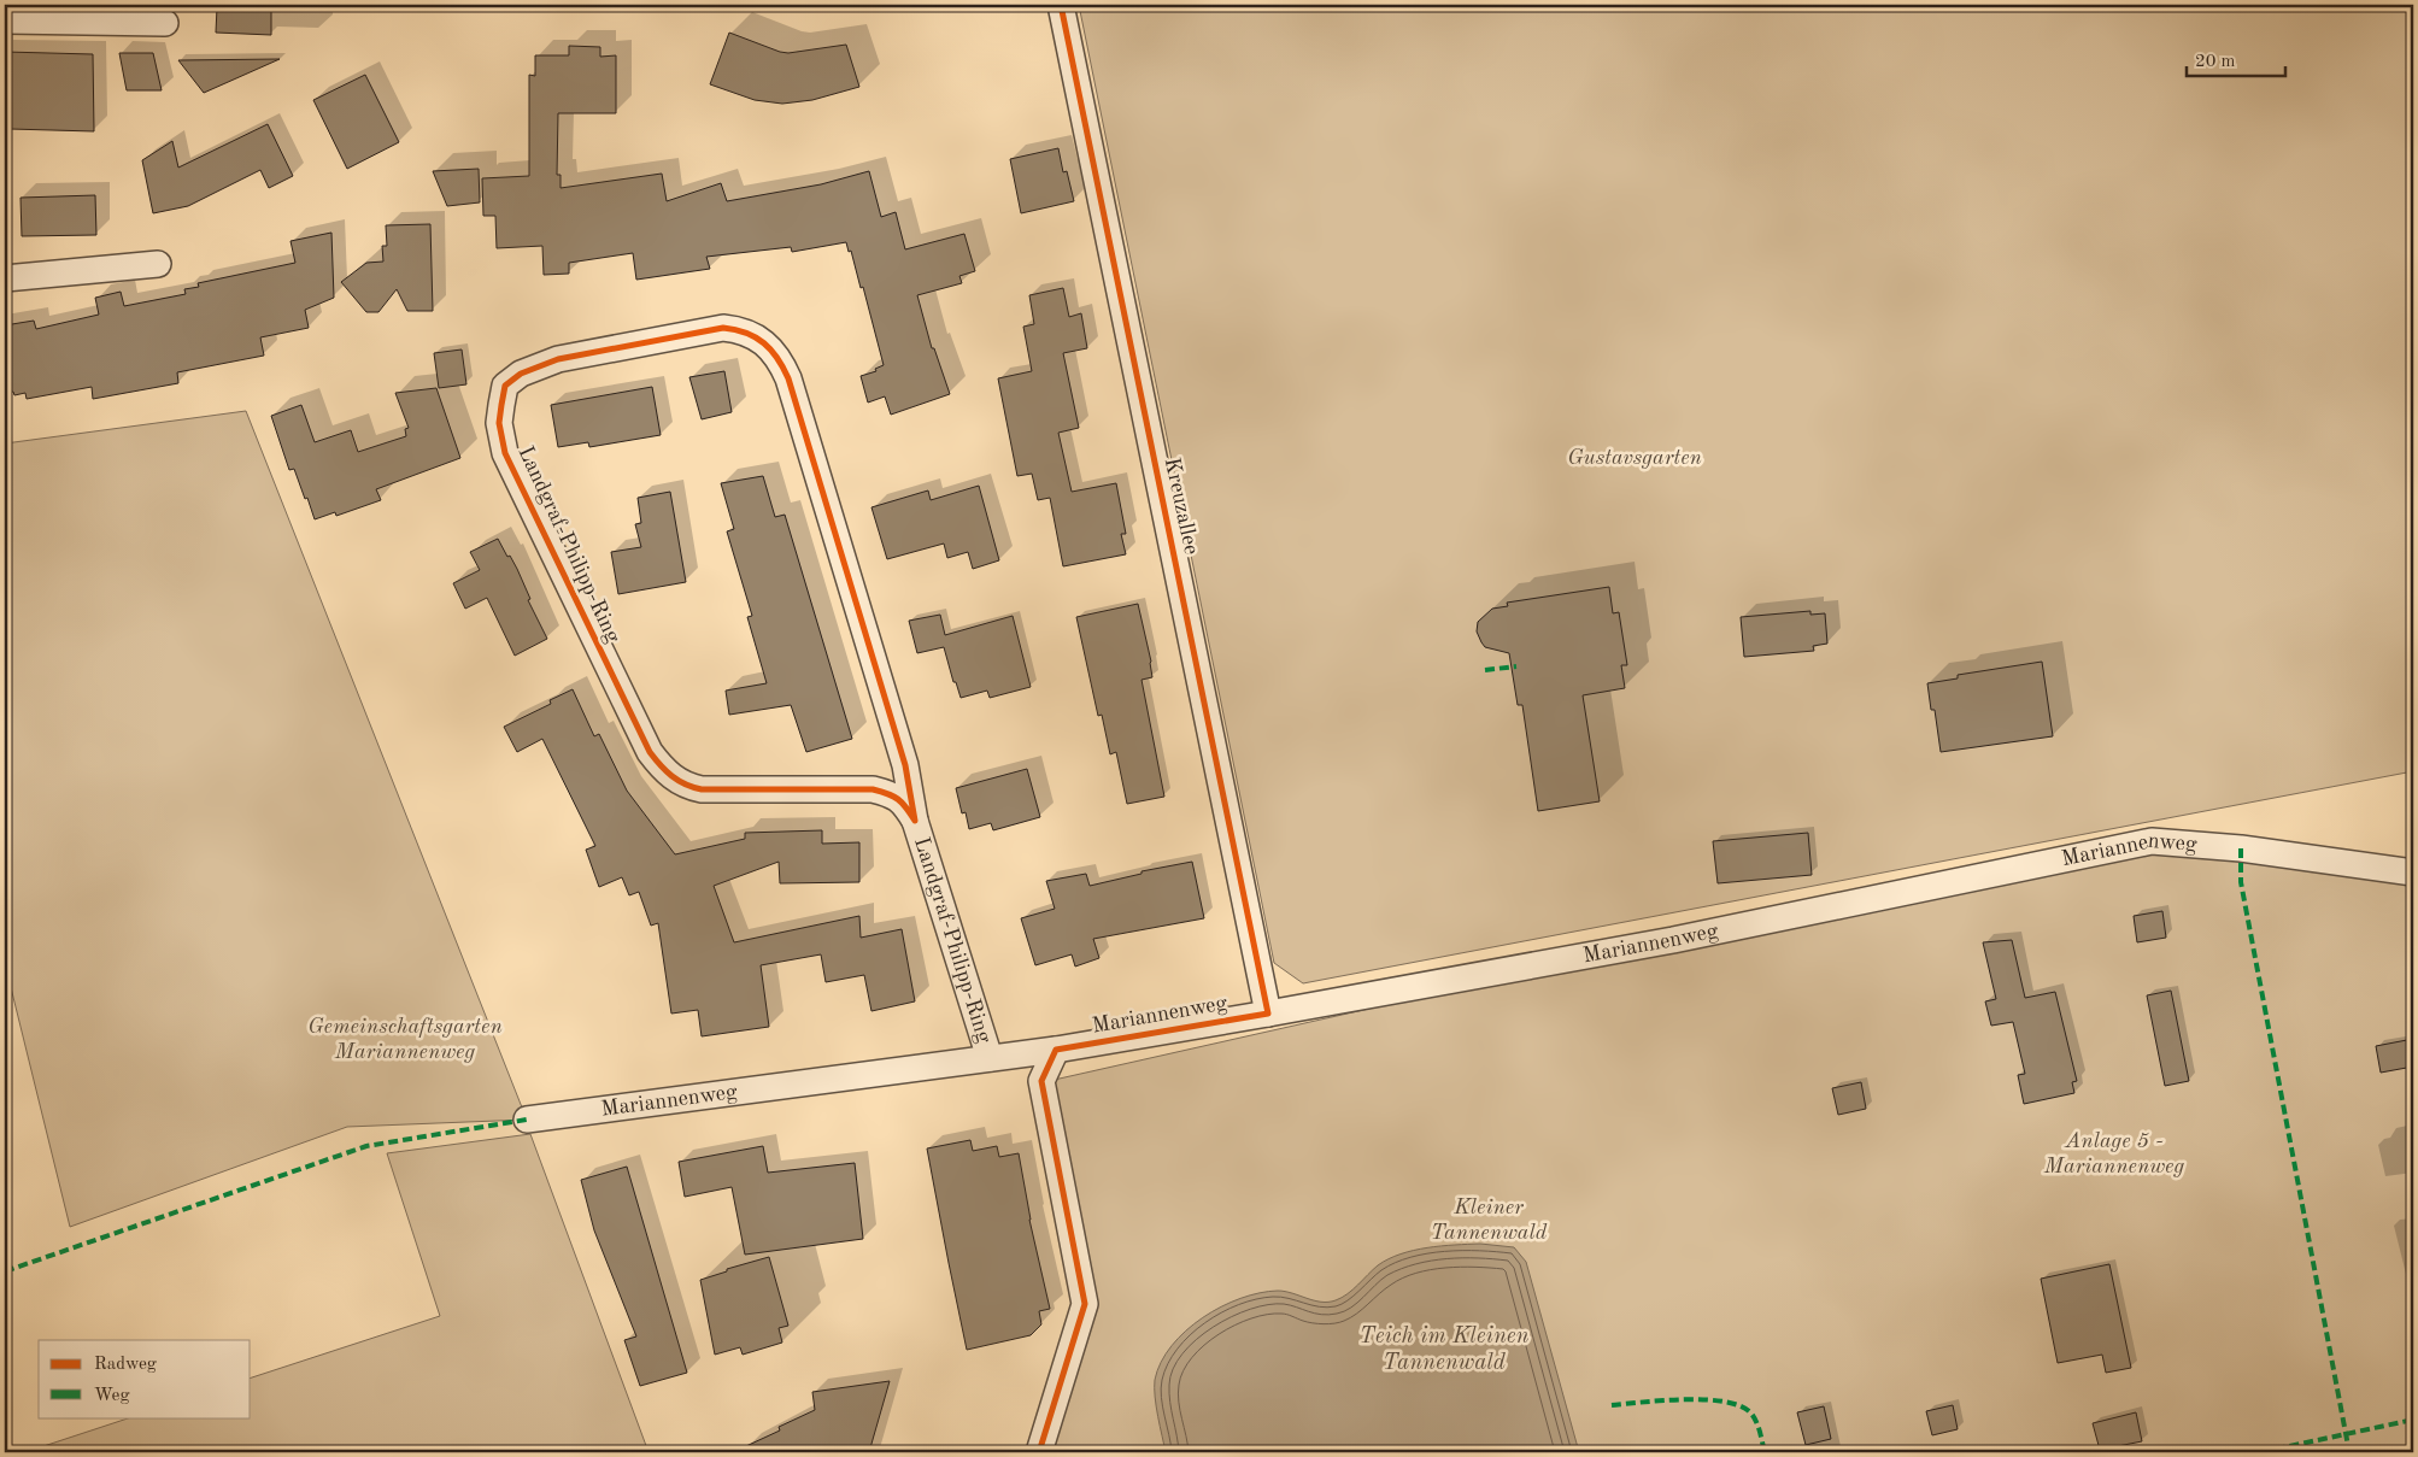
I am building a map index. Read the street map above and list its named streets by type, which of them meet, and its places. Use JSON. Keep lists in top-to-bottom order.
{
  "streets": {
    "street": ["Kreuzallee", "Landgraf-Philipp-Ring", "Mariannenweg"]
  },
  "crossings": [
    ["Kreuzallee", "Mariannenweg"],
    ["Landgraf-Philipp-Ring", "Mariannenweg"]
  ],
  "water": ["Teich im Kleinen Tannenwald"],
  "parks": [
    "Gustavsgarten",
    "Gemeinschaftsgarten Mariannenweg",
    "Anlage 5 - Mariannenweg",
    "Kleiner Tannenwald"
  ],
  "legend": ["Radweg", "Weg"],
  "scale_bar": "20 m"
}
